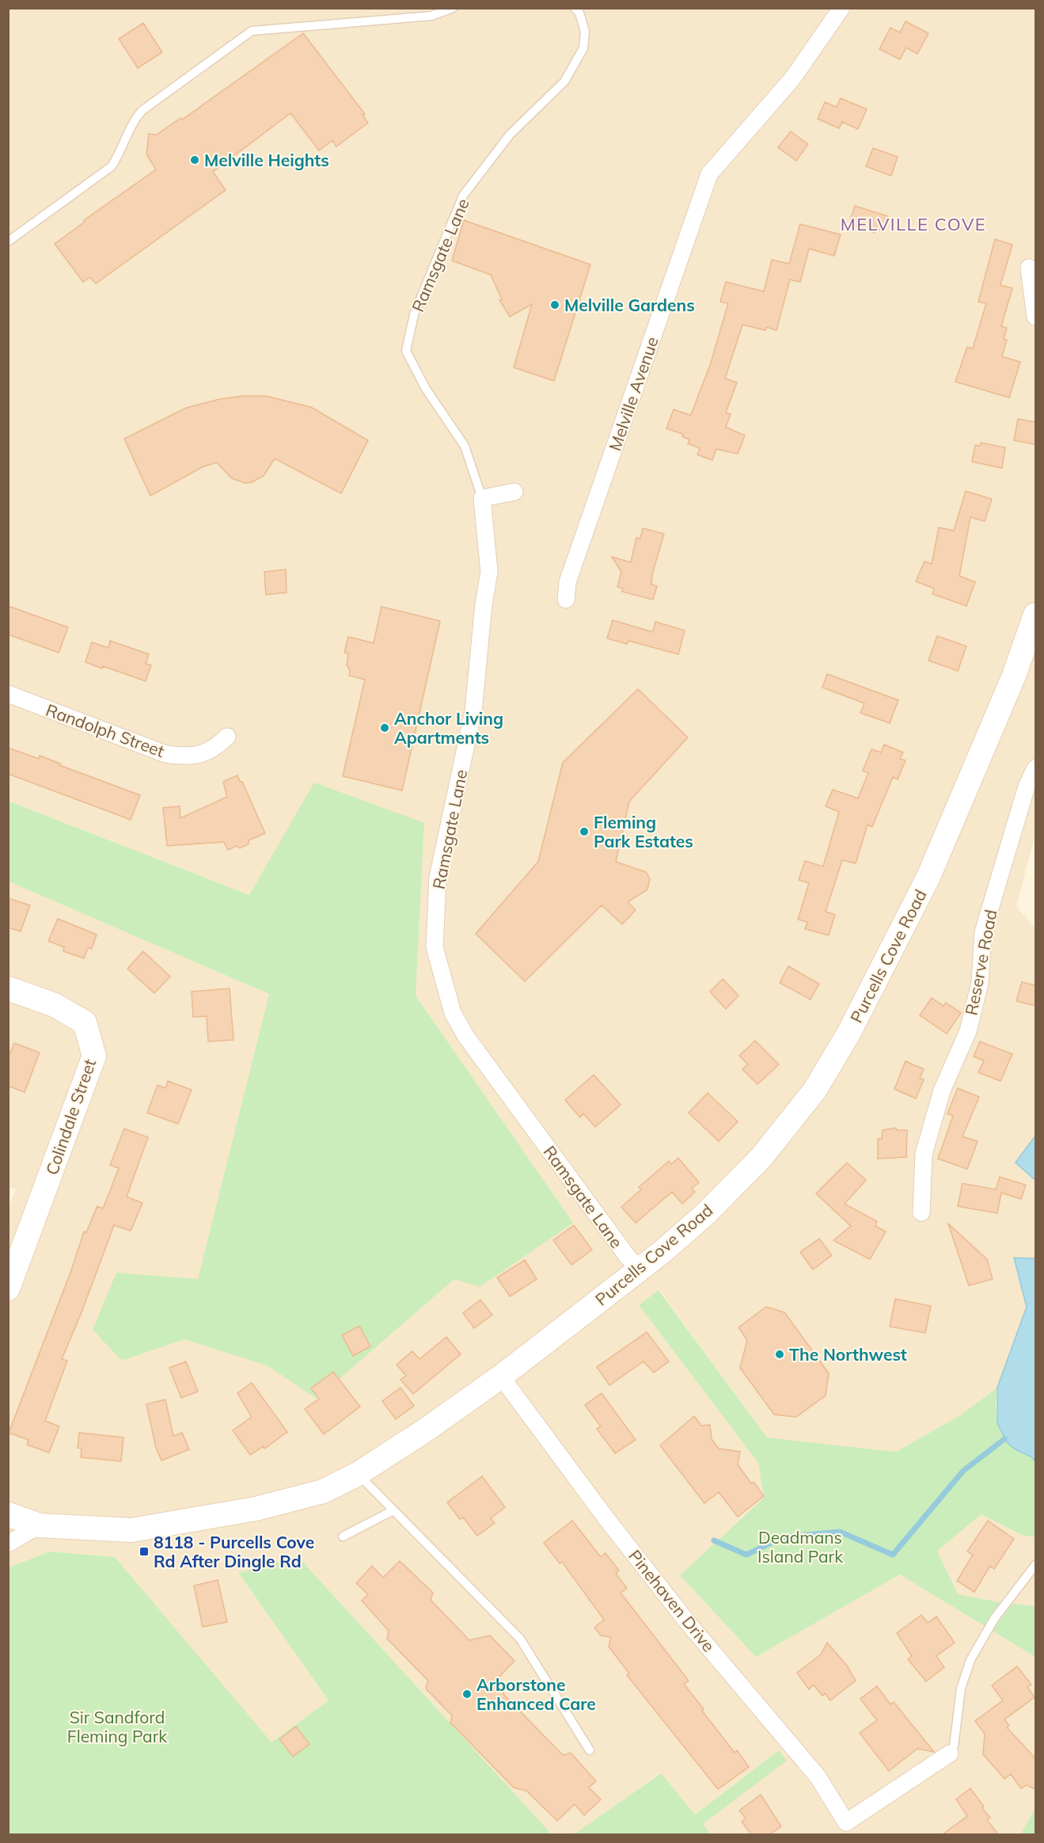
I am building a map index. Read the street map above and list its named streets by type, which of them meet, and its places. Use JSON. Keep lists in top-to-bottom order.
{
  "streets": {
    "main road": ["Purcells Cove Road", "Colindale Street"],
    "street": [
      "Ramsgate Lane",
      "Melville Avenue",
      "Randolph Street",
      "Reserve Road",
      "Pinehaven Drive"
    ]
  },
  "crossings": [
    ["Ramsgate Lane", "Purcells Cove Road"],
    ["Purcells Cove Road", "Pinehaven Drive"]
  ],
  "districts": ["MELVILLE COVE"],
  "parks": ["Deadmans Island Park", "Sir Sandford Fleming Park"],
  "places": {
    "other": [
      "Melville Heights",
      "Melville Gardens",
      "Anchor Living Apartments",
      "Fleming Park Estates",
      "The Northwest",
      "Arborstone Enhanced Care"
    ],
    "transit": ["8118 - Purcells Cove Rd After Dingle Rd"]
  }
}
